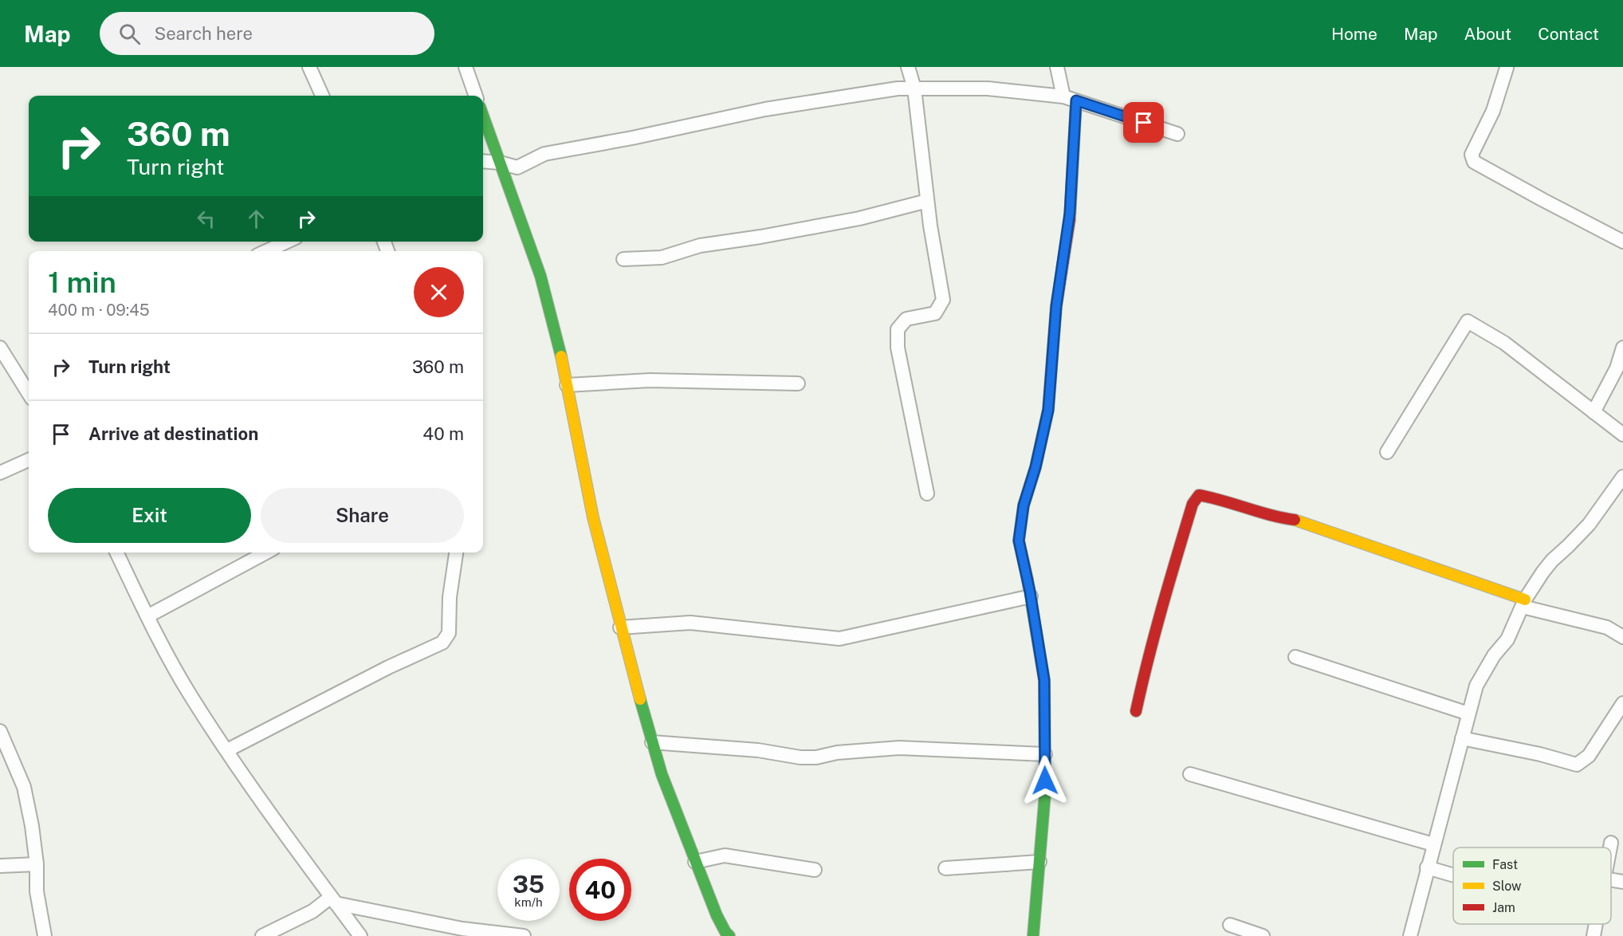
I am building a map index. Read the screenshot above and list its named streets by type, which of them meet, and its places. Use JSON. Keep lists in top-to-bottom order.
{
  "legend": ["Fast", "Slow", "Jam"],
  "page": {
    "header": "Map",
    "search": "Search here",
    "nav": [
      "Home",
      "Map",
      "About",
      "Contact"
    ],
    "turn": ["360 m", "Turn right"],
    "heading": ["1 min", "400 m · 09:45"],
    "list": [
      {
        "name": "Turn right",
        "value": "360 m"
      },
      {
        "name": "Arrive at destination",
        "value": "40 m"
      }
    ],
    "buttons": ["Exit", "Share"],
    "speed": "35 km/h",
    "limit": "40"
  }
}
